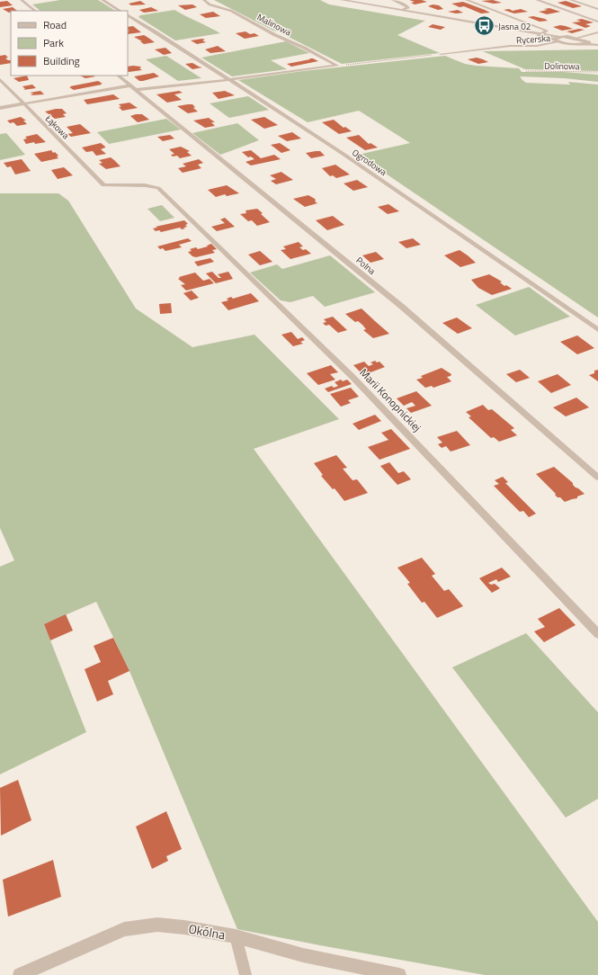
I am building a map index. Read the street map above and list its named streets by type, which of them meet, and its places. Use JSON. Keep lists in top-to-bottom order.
{
  "streets": {
    "street": [
      "Malinowa",
      "Rycerska",
      "Łąkowa",
      "Ogrodowa",
      "Polna",
      "Marii Konopnickiej",
      "Okólna"
    ],
    "path": ["Dolinowa"]
  },
  "crossings": [
    ["Łąkowa", "Marii Konopnickiej"]
  ],
  "places": {
    "bus stop": ["Jasna 02"]
  },
  "legend": ["Road", "Park", "Building"]
}
